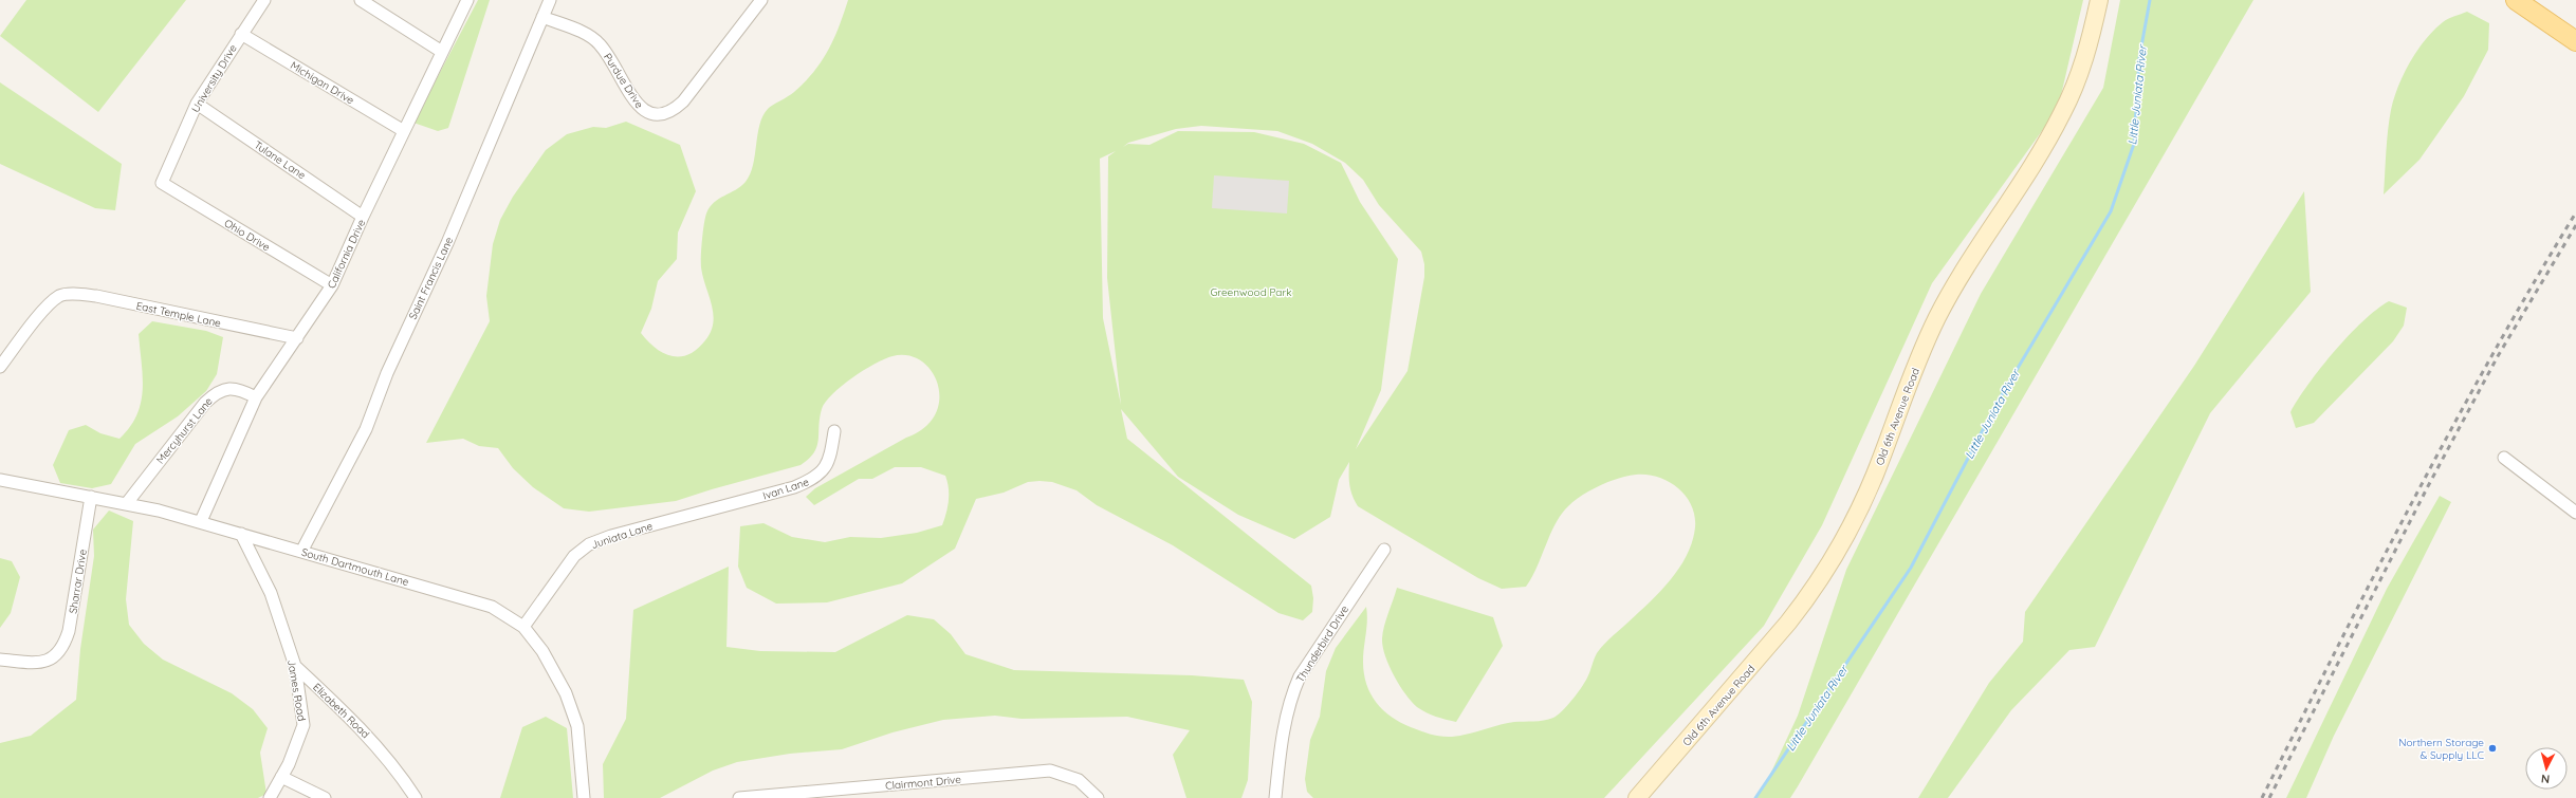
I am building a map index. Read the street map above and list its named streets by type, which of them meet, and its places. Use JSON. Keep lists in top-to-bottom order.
{
  "streets": {
    "main road": ["Old 6th Avenue Road"],
    "street": [
      "University Drive",
      "Purdue Drive",
      "Michigan Drive",
      "Tulane Lane",
      "Ohio Drive",
      "California Drive",
      "Saint Francis Lane",
      "East Temple Lane",
      "Mercyhurst Lane",
      "Ivan Lane",
      "Juniata Lane",
      "South Dartmouth Lane",
      "Sharrar Drive",
      "Thunderbird Drive",
      "James Road",
      "Elizabeth Road",
      "Clairmont Drive"
    ]
  },
  "crossings": [
    ["University Drive", "Michigan Drive"],
    ["University Drive", "Tulane Lane"],
    ["University Drive", "Ohio Drive"],
    ["Purdue Drive", "Saint Francis Lane"],
    ["Michigan Drive", "California Drive"],
    ["Tulane Lane", "California Drive"],
    ["Ohio Drive", "California Drive"],
    ["California Drive", "East Temple Lane"],
    ["California Drive", "Mercyhurst Lane"],
    ["California Drive", "South Dartmouth Lane"],
    ["Saint Francis Lane", "South Dartmouth Lane"],
    ["Mercyhurst Lane", "South Dartmouth Lane"],
    ["Ivan Lane", "Juniata Lane"],
    ["Juniata Lane", "South Dartmouth Lane"],
    ["South Dartmouth Lane", "Sharrar Drive"],
    ["South Dartmouth Lane", "James Road"],
    ["James Road", "Elizabeth Road"]
  ],
  "water": ["Little Juniata River"],
  "parks": ["Greenwood Park"],
  "places": ["Northern Storage & Supply LLC"],
  "north": "bottom"
}
